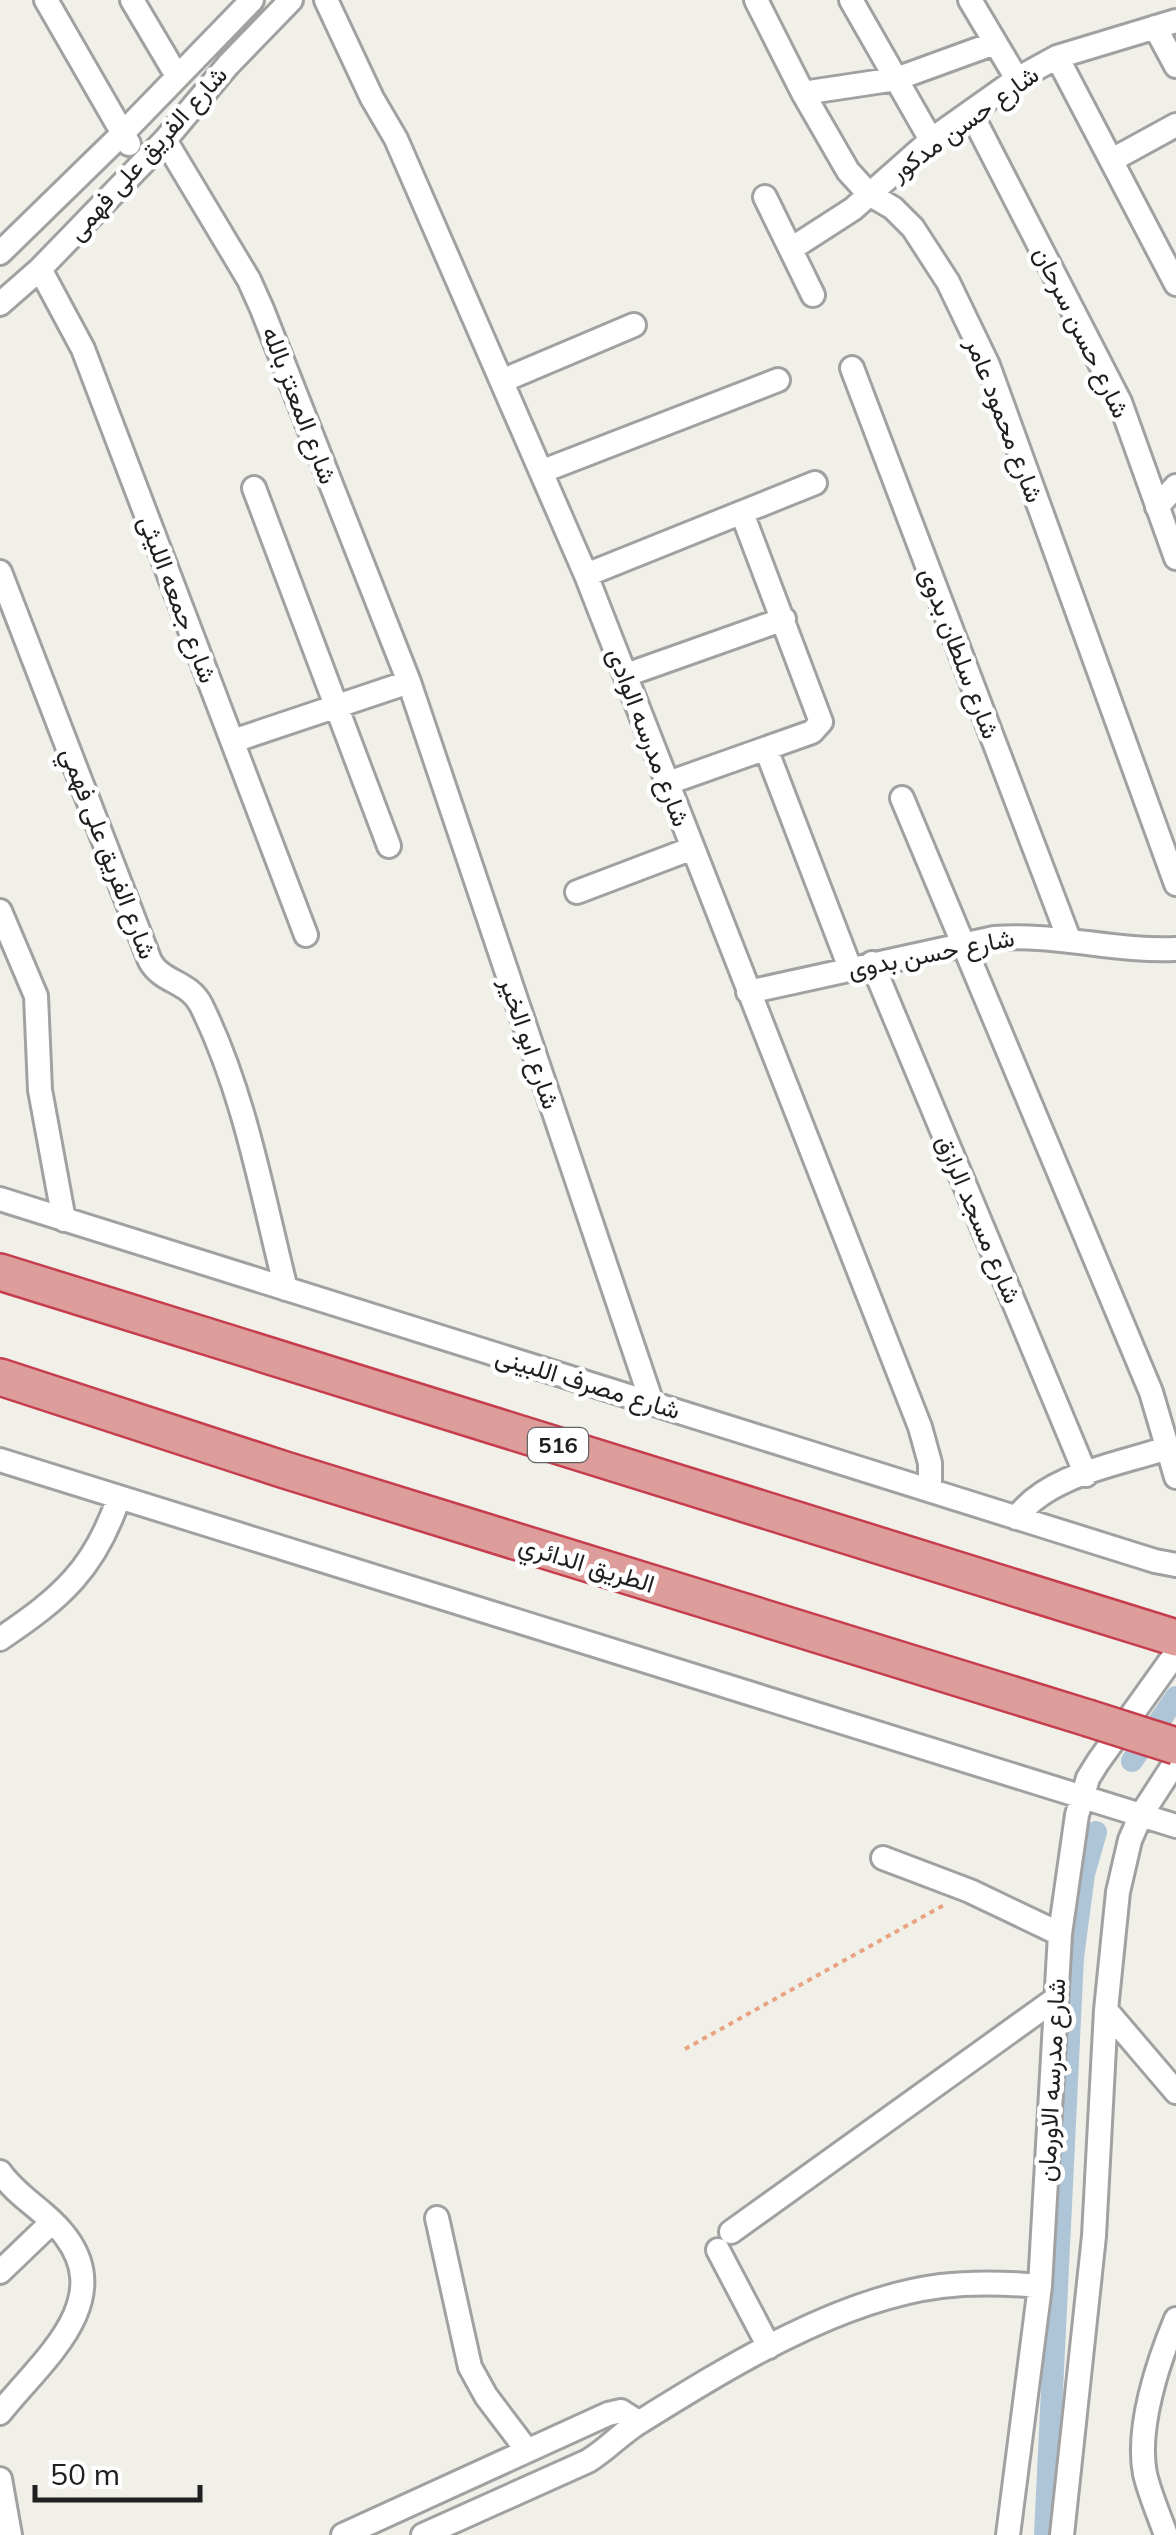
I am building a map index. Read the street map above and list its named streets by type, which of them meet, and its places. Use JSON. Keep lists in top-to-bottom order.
{
  "streets": {
    "highway": ["516", "الطريق الدائري"],
    "street": [
      "شارع حسن مدكور",
      "شارع الفريق على فهمى",
      "شارع حسن سرحان",
      "شارع المعتز بالله",
      "شارع محمود عامر",
      "شارع جمعه الليثى",
      "شارع سلطان بدوى",
      "شارع مدرسه الوادى",
      "شارع الفريق على فهمي",
      "شارع حسن بدوى",
      "شارع ابو الخير",
      "شارع مسجد الرازق",
      "شارع مصرف اللبينى",
      "شارع مدرسه الاورمان"
    ]
  },
  "crossings": [
    ["شارع حسن مدكور", "شارع حسن سرحان"],
    ["شارع حسن مدكور", "شارع محمود عامر"],
    ["شارع الفريق على فهمى", "شارع المعتز بالله"],
    ["شارع الفريق على فهمى", "شارع جمعه الليثى"],
    ["شارع المعتز بالله", "شارع ابو الخير"],
    ["شارع سلطان بدوى", "شارع حسن بدوى"],
    ["شارع مدرسه الوادى", "شارع حسن بدوى"],
    ["شارع مدرسه الوادى", "شارع مصرف اللبينى"],
    ["شارع الفريق على فهمي", "شارع مصرف اللبينى"],
    ["شارع حسن بدوى", "شارع مسجد الرازق"],
    ["شارع ابو الخير", "شارع مصرف اللبينى"]
  ],
  "scale_bar": "50 m"
}
